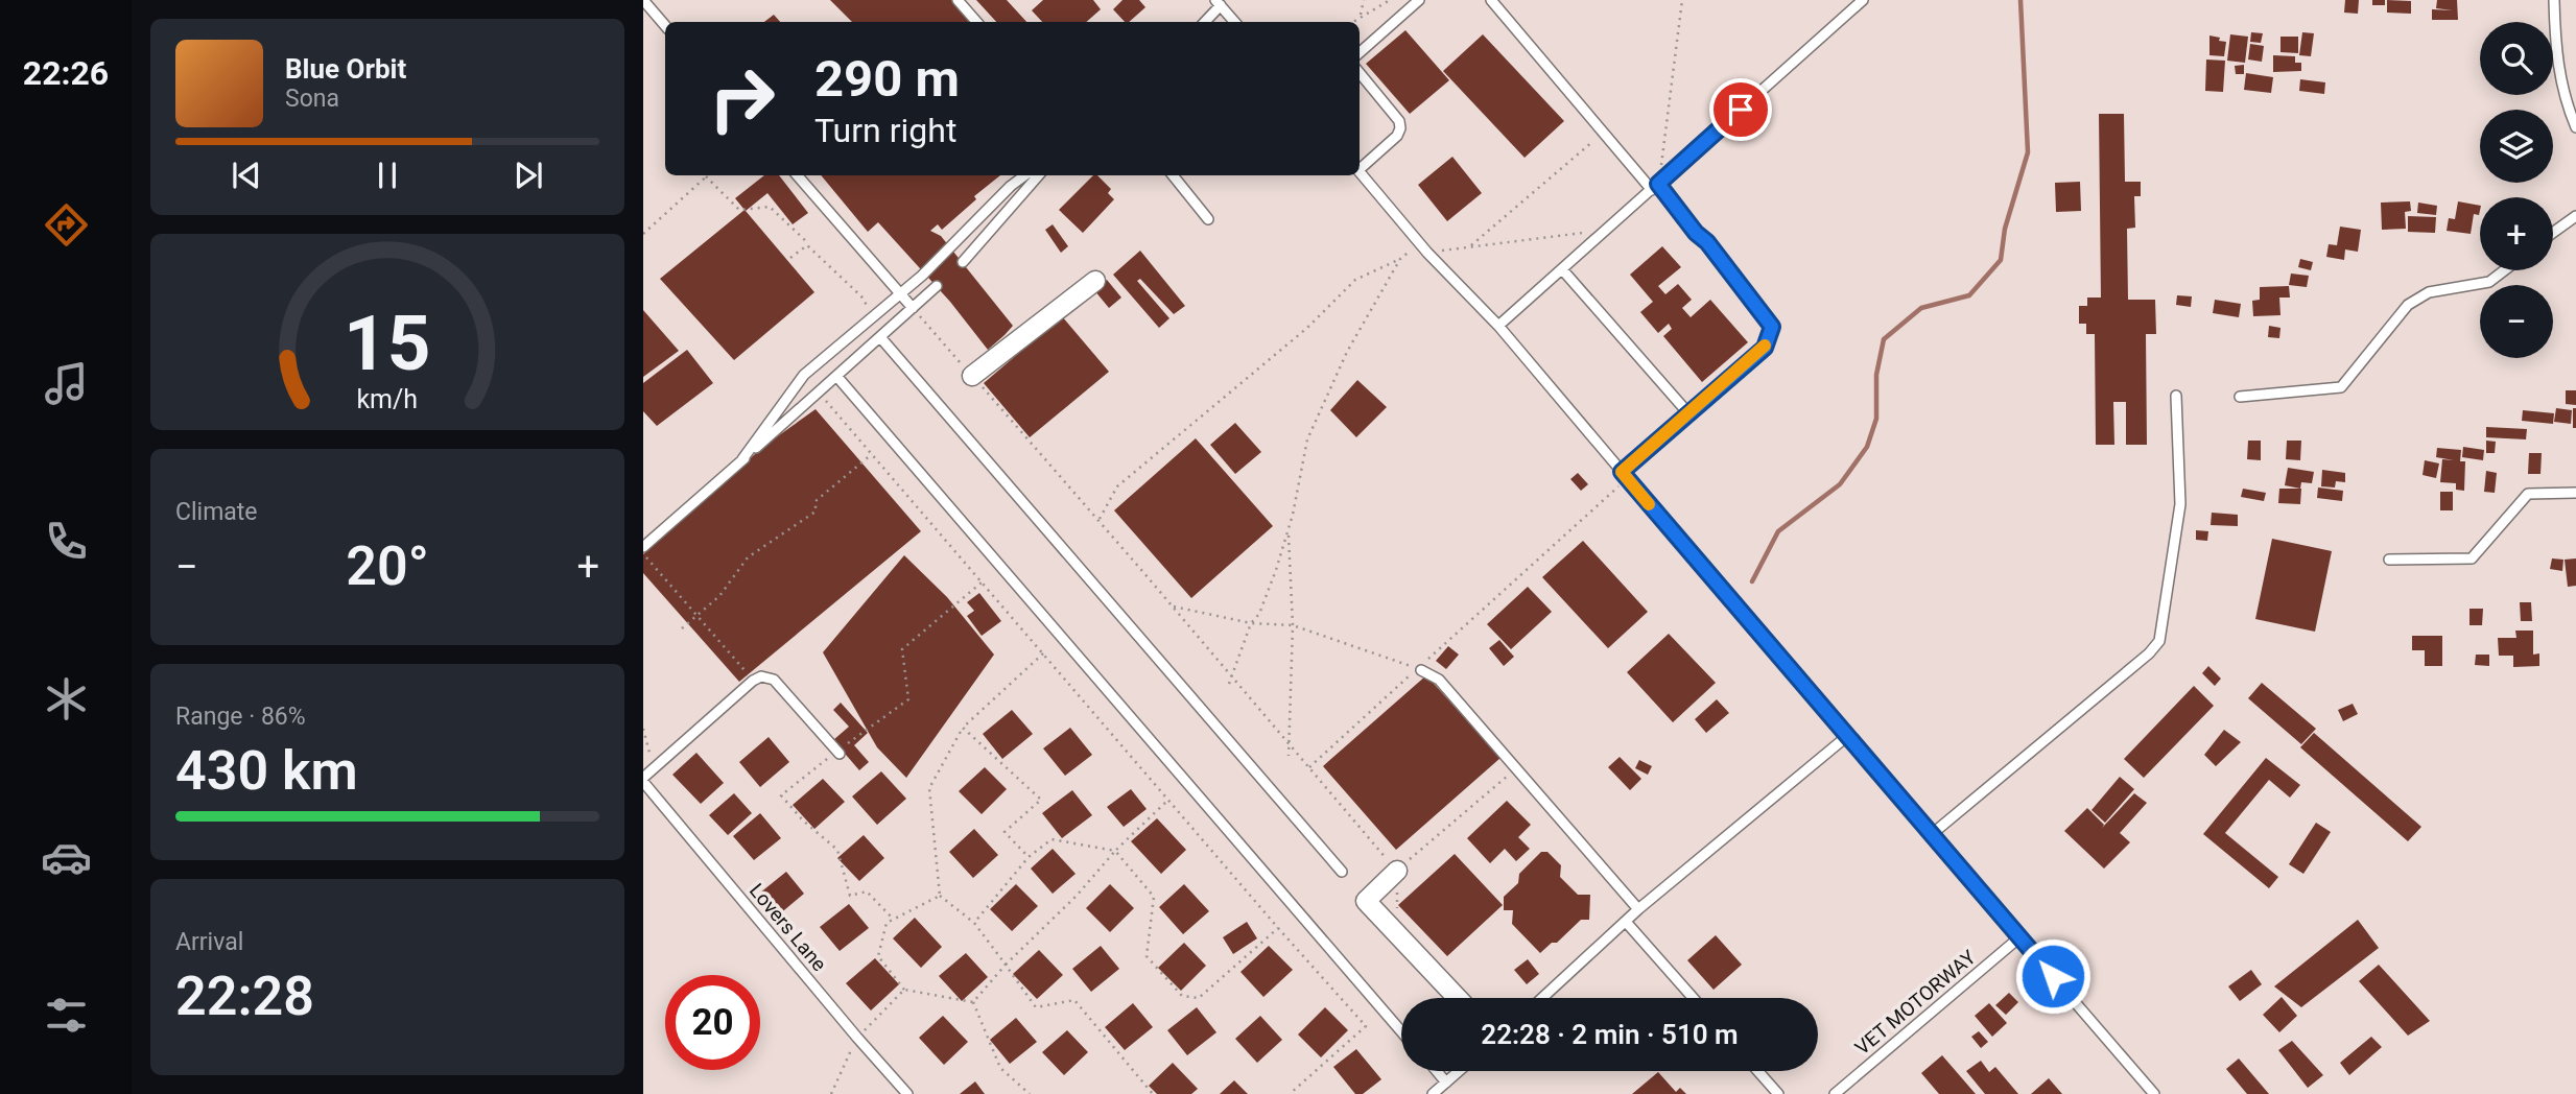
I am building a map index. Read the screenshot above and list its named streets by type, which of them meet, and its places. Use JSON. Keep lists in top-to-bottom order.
{
  "streets": {
    "lane": ["Lovers Lane", "VET MOTORWAY"]
  },
  "page": {
    "tabs": "22:26",
    "map_buttons": ["+", "−"],
    "turn": ["290 m", "Turn right"],
    "song": ["Blue Orbit", "Sona"],
    "tile": [
      "Climate",
      ["Range · 86%", "430 km"],
      ["Arrival", "22:28"]
    ],
    "heat": ["−", "20°", "+"],
    "limit": "20",
    "trip": "22:28 · 2 min · 510 m",
    "gauge": ["15", "km/h"]
  }
}
